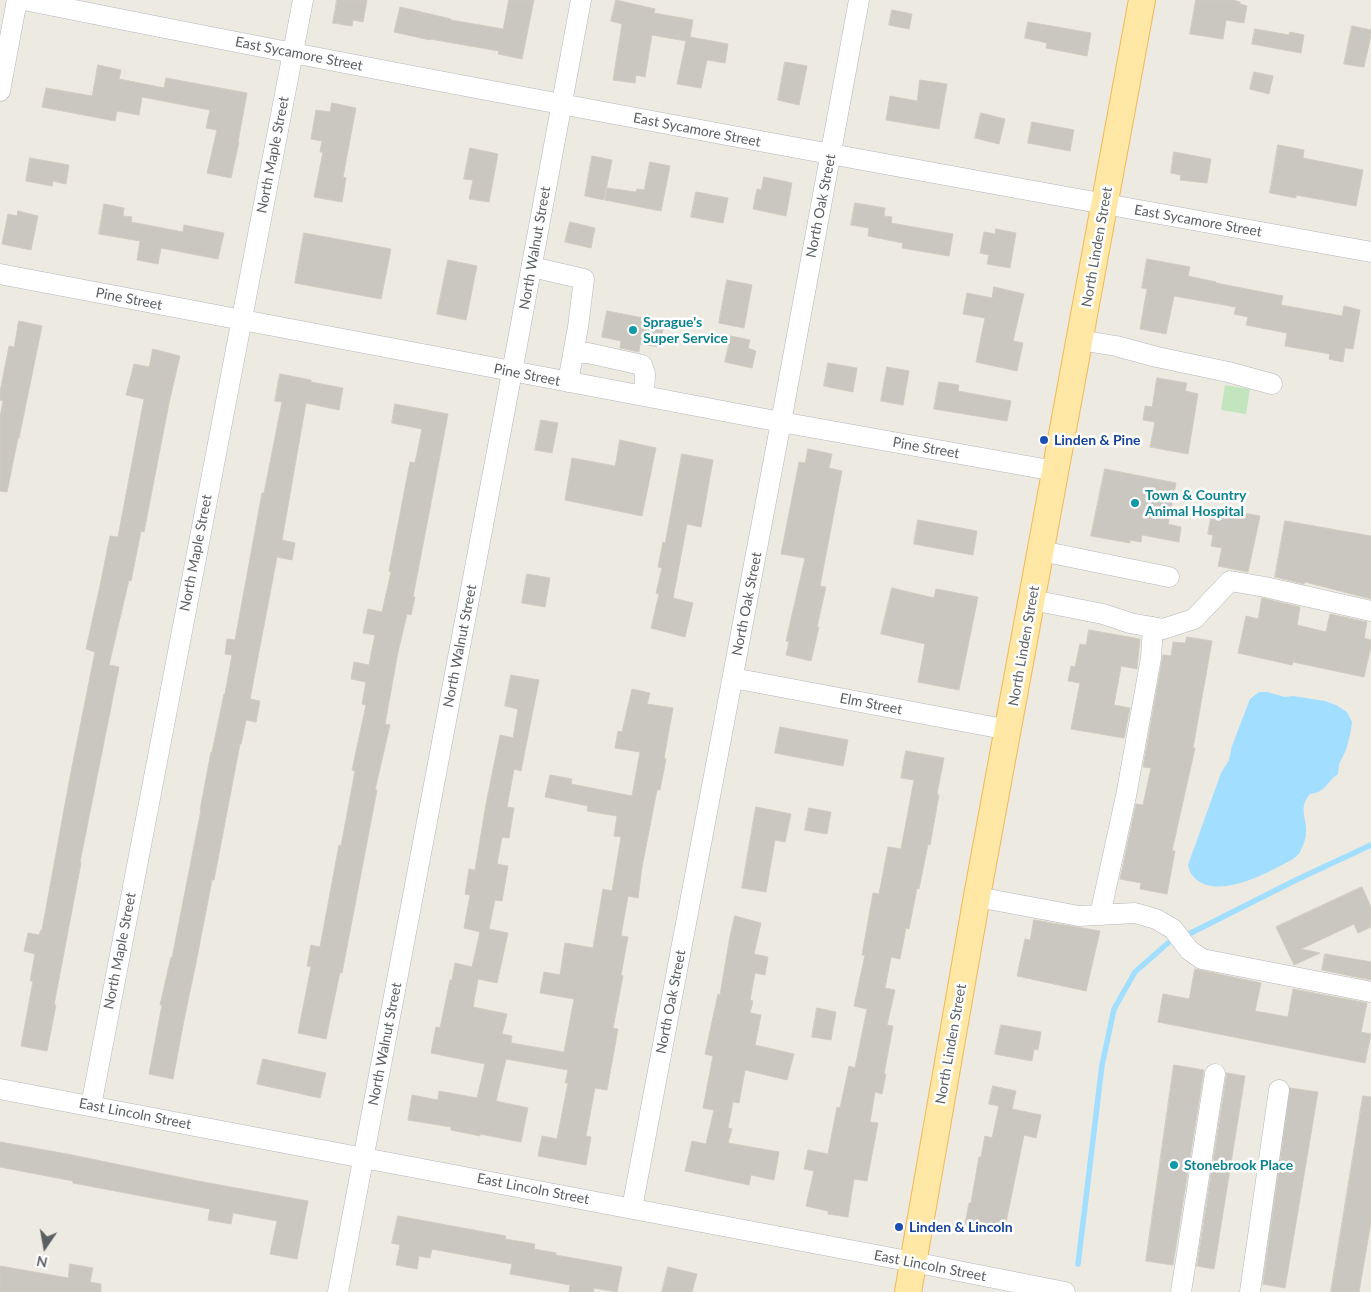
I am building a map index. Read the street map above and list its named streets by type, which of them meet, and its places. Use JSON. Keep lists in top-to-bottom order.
{
  "streets": {
    "main road": ["North Linden Street"],
    "street": [
      "East Sycamore Street",
      "North Maple Street",
      "North Oak Street",
      "North Walnut Street",
      "Pine Street",
      "Elm Street",
      "East Lincoln Street"
    ]
  },
  "crossings": [
    ["East Sycamore Street", "North Maple Street"],
    ["East Sycamore Street", "North Oak Street"],
    ["East Sycamore Street", "North Linden Street"],
    ["East Sycamore Street", "North Walnut Street"],
    ["North Maple Street", "Pine Street"],
    ["North Maple Street", "East Lincoln Street"],
    ["North Oak Street", "Pine Street"],
    ["North Oak Street", "Elm Street"],
    ["North Oak Street", "East Lincoln Street"],
    ["North Linden Street", "Pine Street"],
    ["North Linden Street", "Elm Street"],
    ["North Linden Street", "East Lincoln Street"],
    ["North Walnut Street", "Pine Street"],
    ["North Walnut Street", "East Lincoln Street"]
  ],
  "places": [
    "Sprague's Super Service",
    "Linden & Pine",
    "Town & Country Animal Hospital",
    "Stonebrook Place",
    "Linden & Lincoln"
  ],
  "north": "bottom"
}
